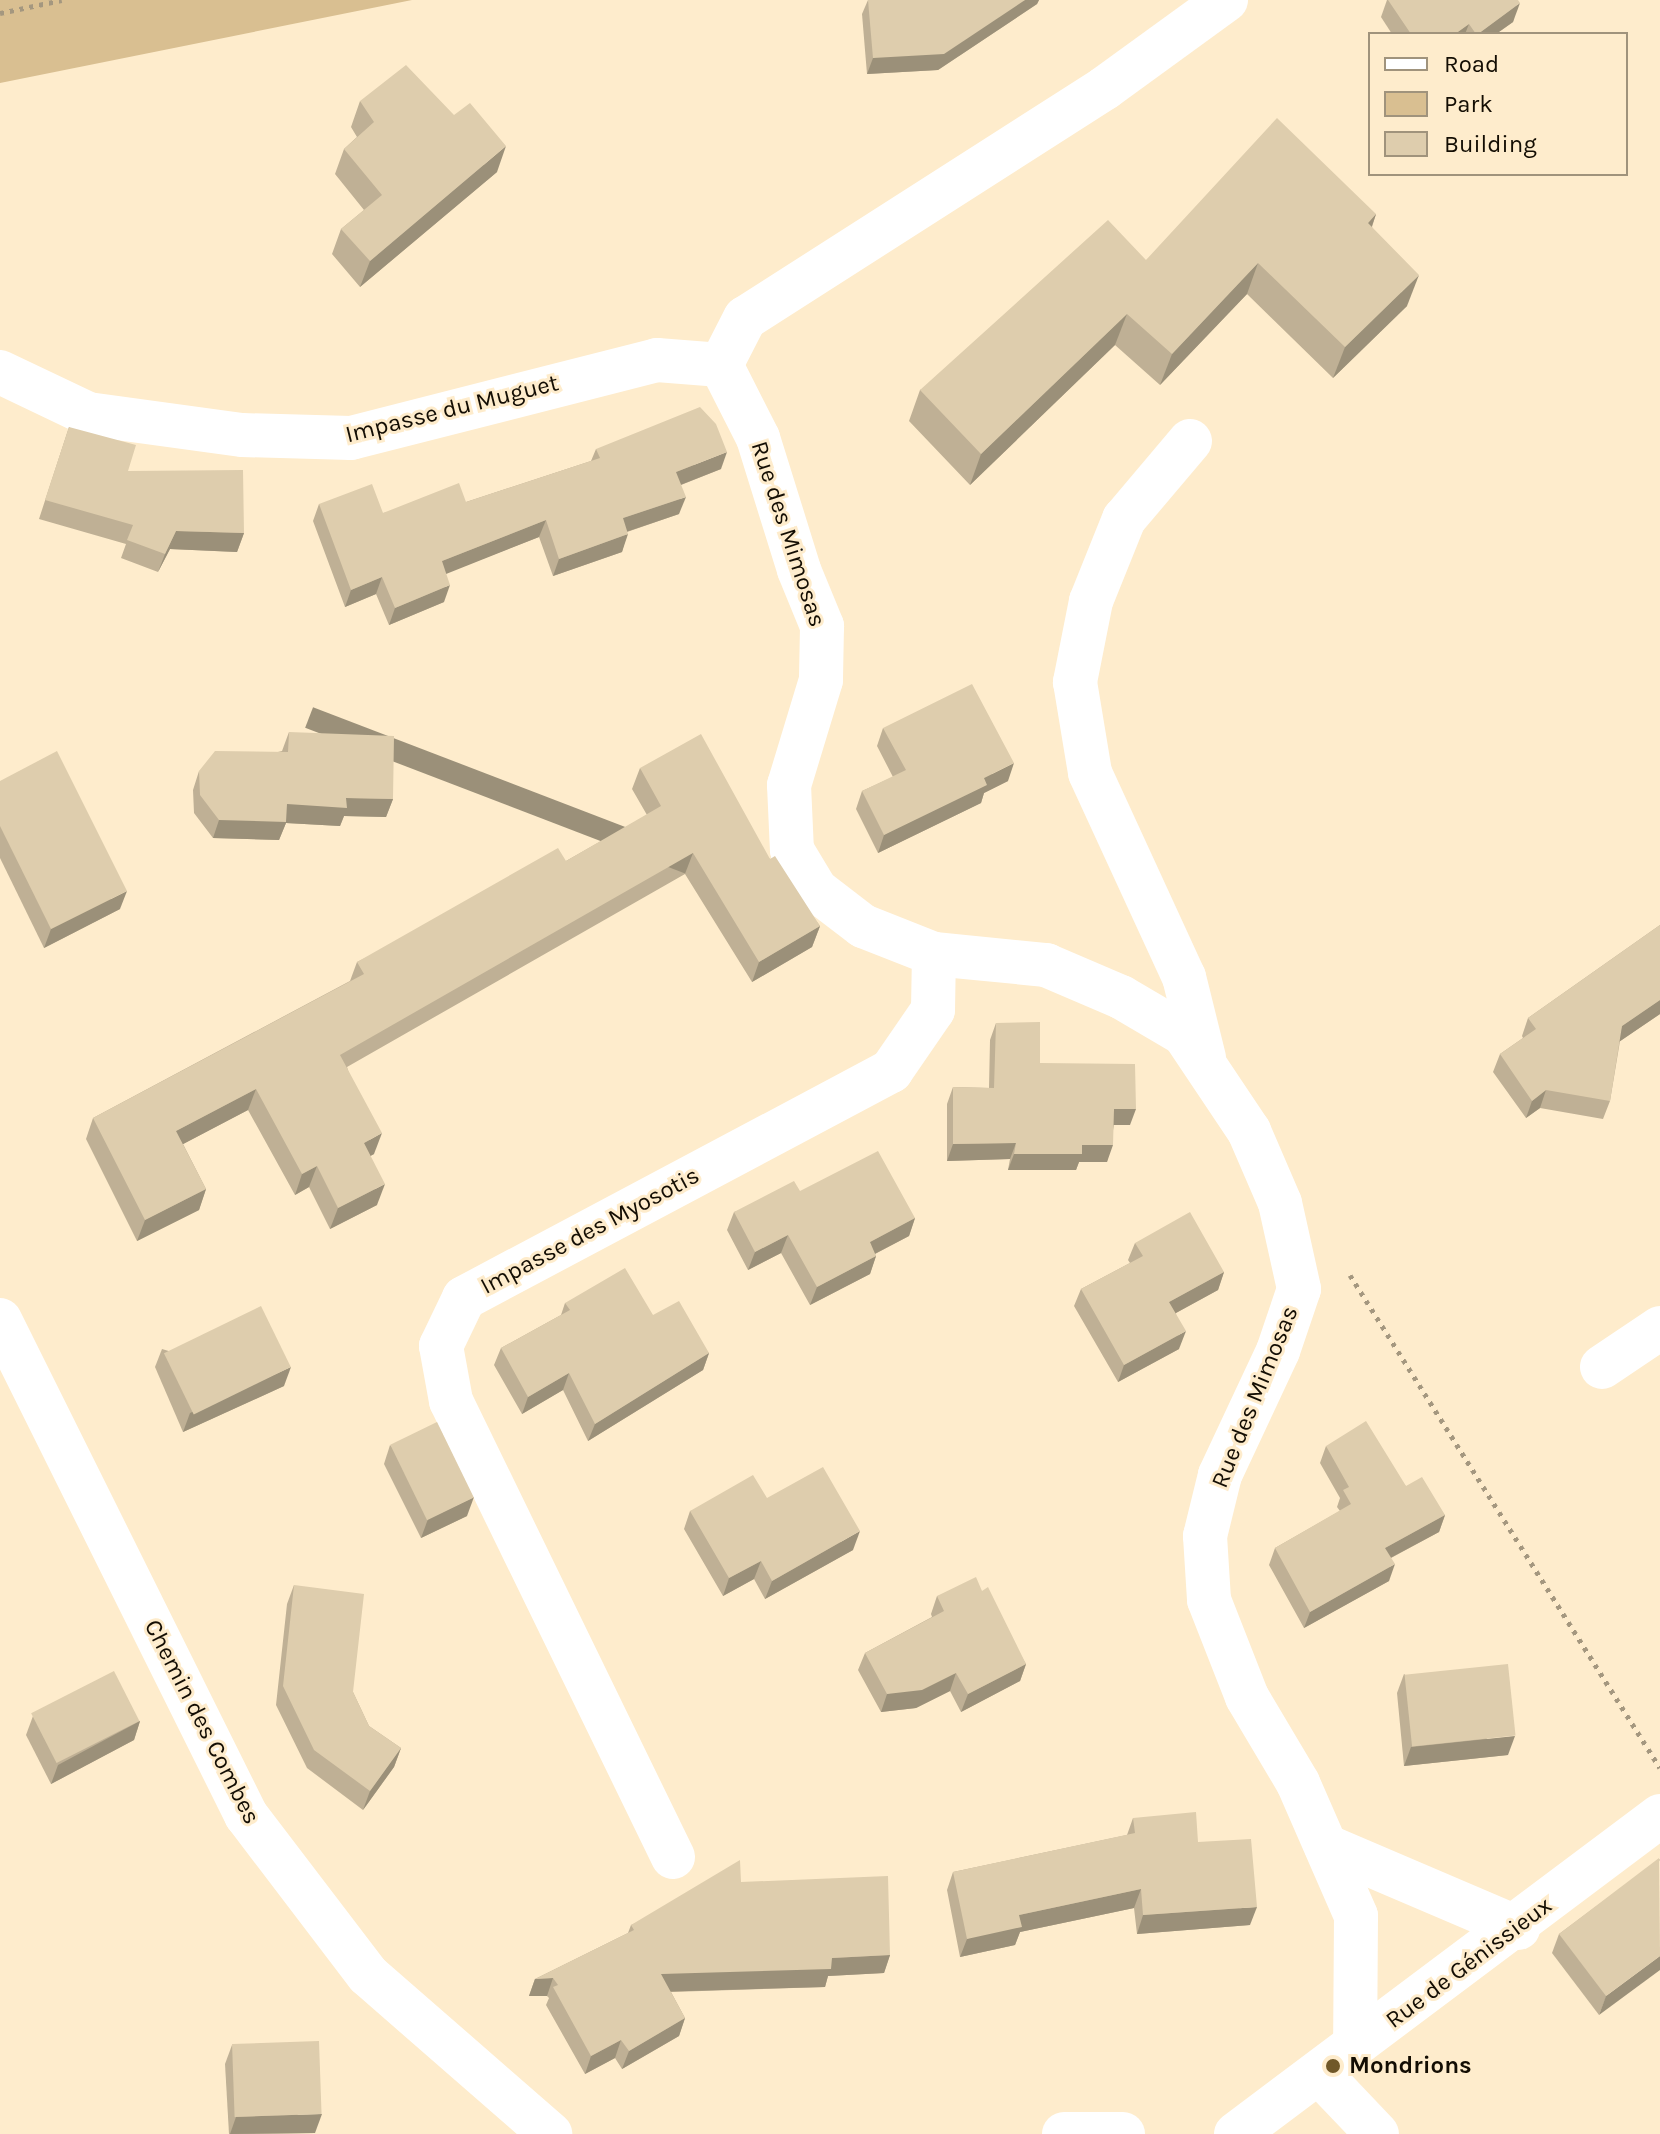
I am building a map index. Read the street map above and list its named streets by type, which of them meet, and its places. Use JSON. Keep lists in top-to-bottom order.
{
  "streets": {
    "street": [
      "Impasse du Muguet",
      "Rue des Mimosas",
      "Impasse des Myosotis",
      "Chemin des Combes",
      "Rue de Génissieux"
    ]
  },
  "crossings": [
    ["Impasse du Muguet", "Rue des Mimosas"],
    ["Rue des Mimosas", "Impasse des Myosotis"],
    ["Rue des Mimosas", "Rue de Génissieux"]
  ],
  "places": ["Mondrions"],
  "legend": ["Road", "Park", "Building"]
}
